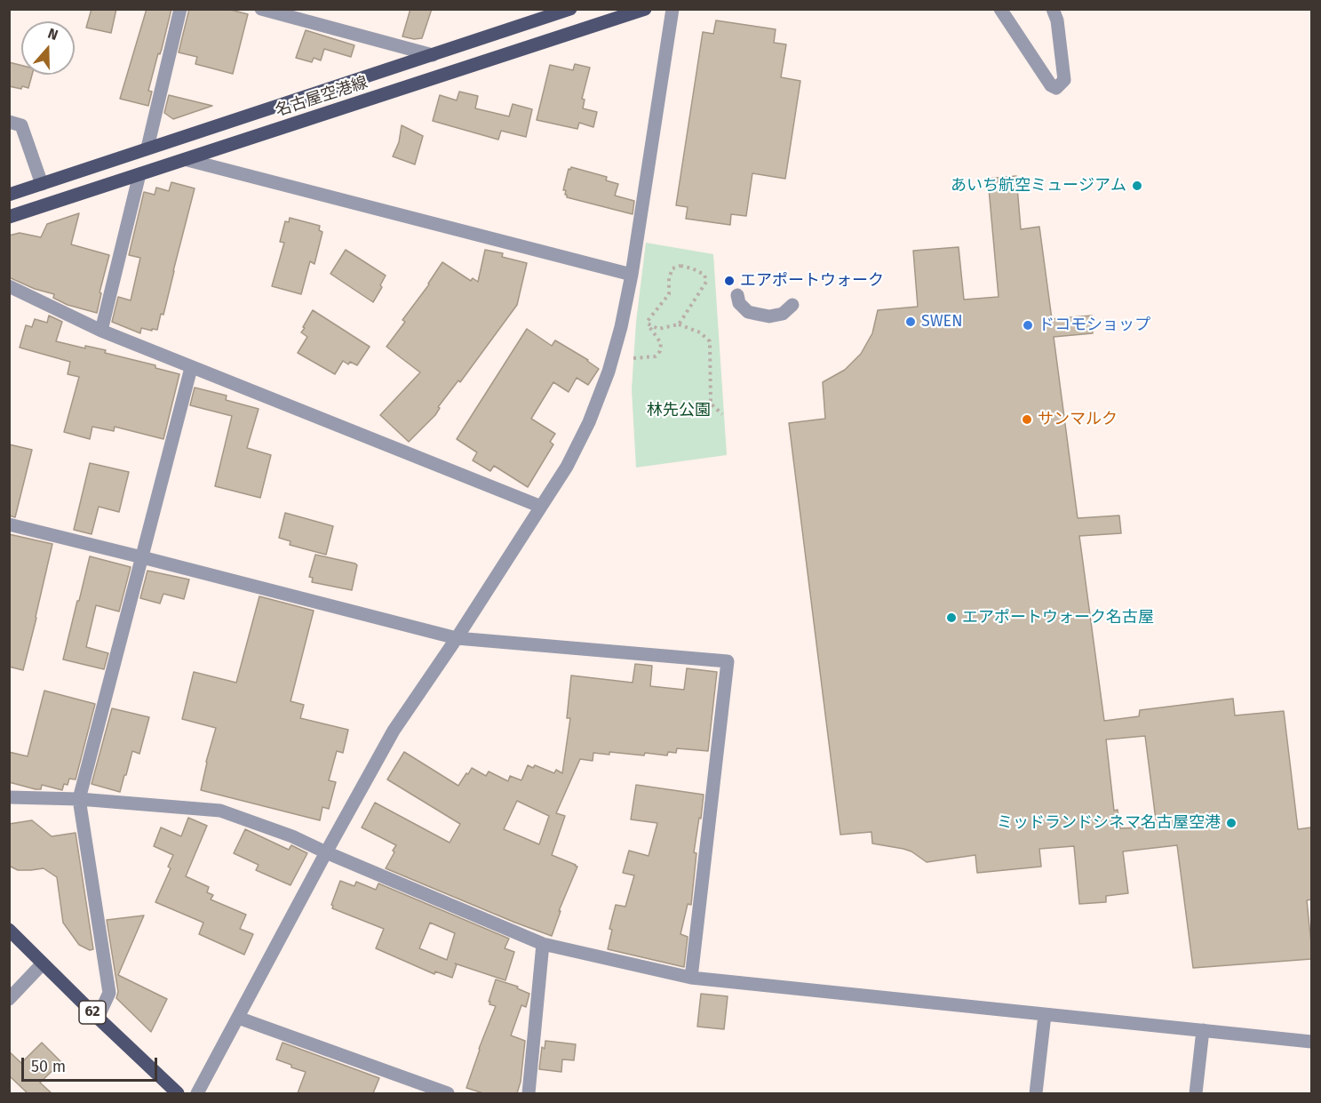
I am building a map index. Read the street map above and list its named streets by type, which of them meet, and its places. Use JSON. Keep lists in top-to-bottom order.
{
  "streets": {
    "main road": ["名古屋空港線", "62"]
  },
  "parks": ["林先公園"],
  "places": [
    "あいち航空ミュージアム",
    "エアポートウォーク",
    "SWEN",
    "ドコモショップ",
    "サンマルク",
    "エアポートウォーク名古屋",
    "ミッドランドシネマ名古屋空港"
  ],
  "scale_bar": "50 m",
  "north": "top"
}
